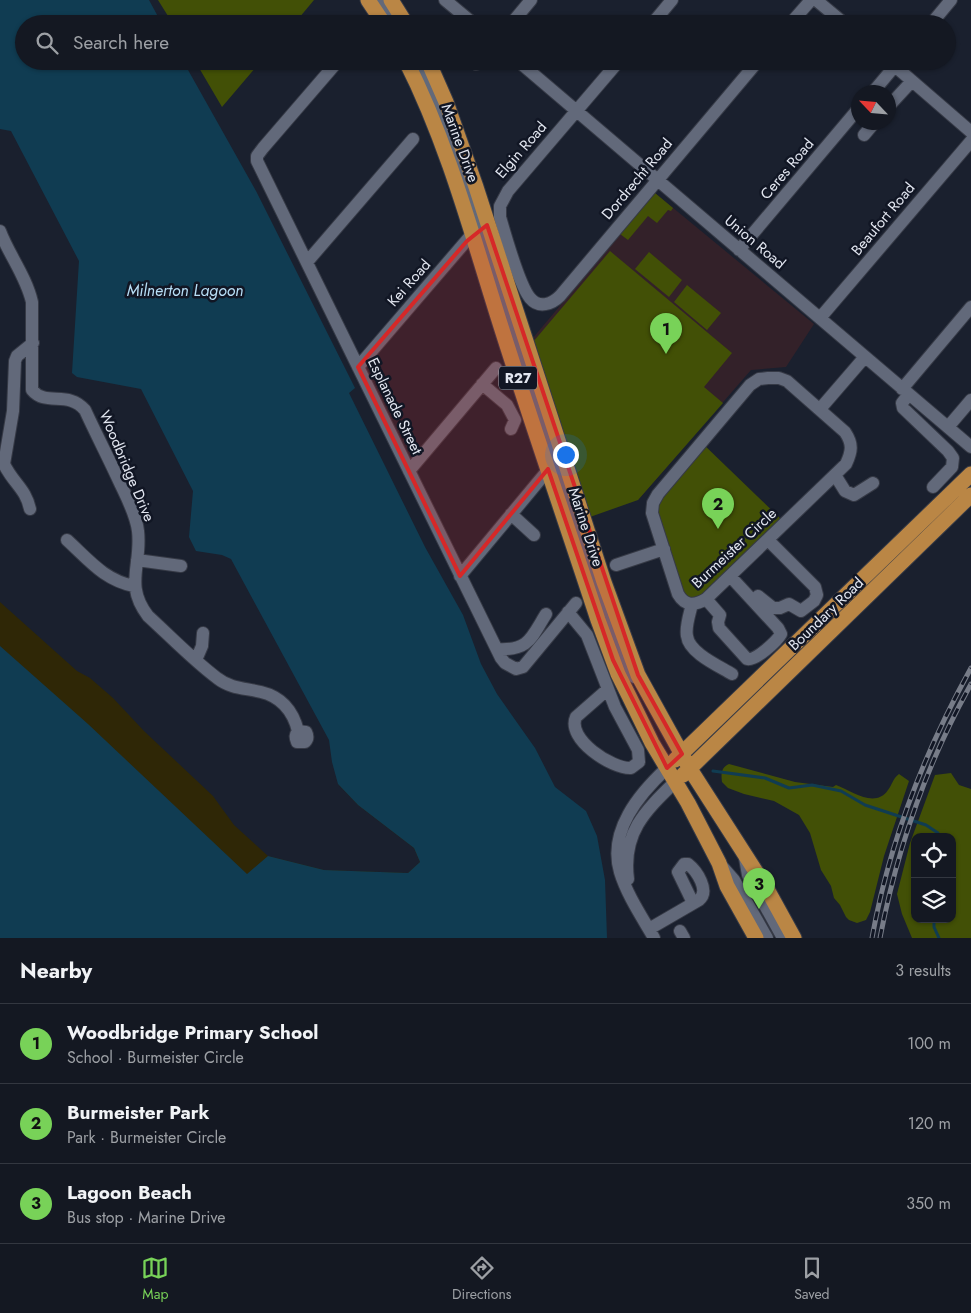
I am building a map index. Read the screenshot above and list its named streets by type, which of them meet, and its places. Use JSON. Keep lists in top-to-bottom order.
{
  "streets": {
    "main road": ["Marine Drive", "R27", "Boundary Road"],
    "street": [
      "Elgin Road",
      "Ceres Road",
      "Dordrecht Road",
      "Beaufort Road",
      "Union Road",
      "Kei Road",
      "Esplanade Street",
      "Woodbridge Drive",
      "Burmeister Circle"
    ]
  },
  "crossings": [
    ["Marine Drive", "Kei Road"],
    ["Marine Drive", "Boundary Road"],
    ["Elgin Road", "Dordrecht Road"],
    ["Elgin Road", "Union Road"],
    ["Ceres Road", "Union Road"],
    ["Dordrecht Road", "Union Road"],
    ["Beaufort Road", "Union Road"],
    ["Kei Road", "Esplanade Street"]
  ],
  "water": ["Milnerton Lagoon"],
  "north": "top left",
  "page": {
    "search": "Search here",
    "pins": ["1", "2", "3"],
    "heading": ["Nearby", "3 results"],
    "list": [
      {
        "mark": "1",
        "name": "Woodbridge Primary School",
        "note": "School · Burmeister Circle",
        "value": "100 m"
      },
      {
        "mark": "2",
        "name": "Burmeister Park",
        "note": "Park · Burmeister Circle",
        "value": "120 m"
      },
      {
        "mark": "3",
        "name": "Lagoon Beach",
        "note": "Bus stop · Marine Drive",
        "value": "350 m"
      }
    ],
    "nav": ["Map", "Directions", "Saved"]
  }
}
